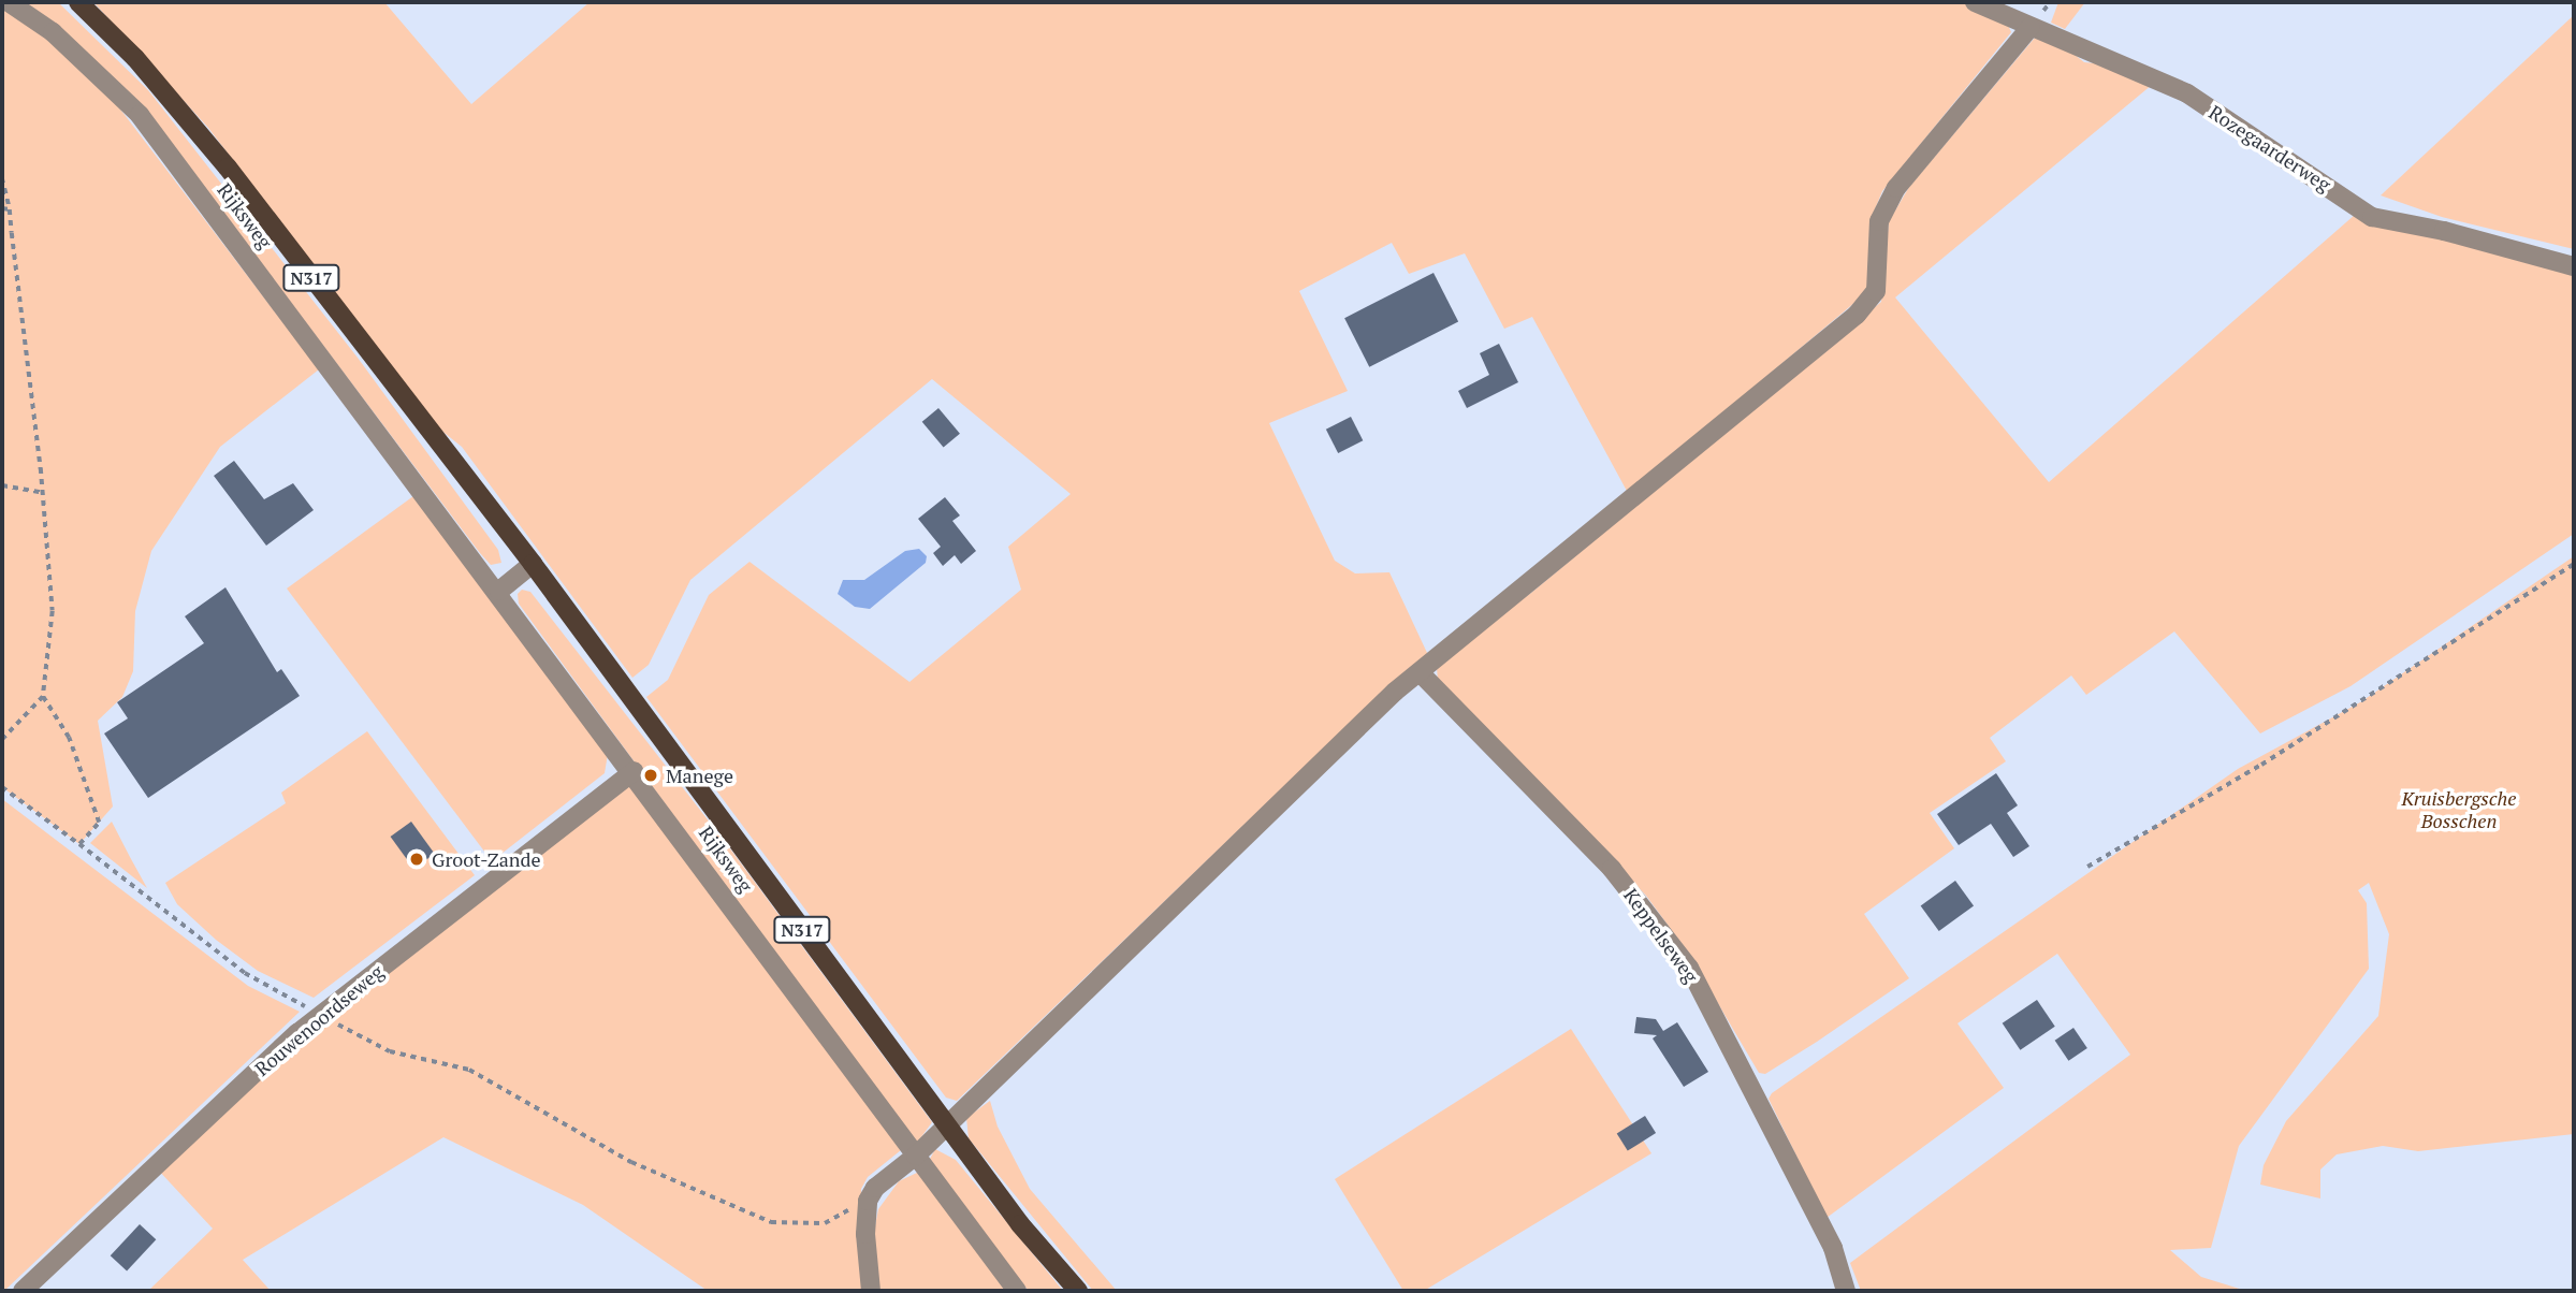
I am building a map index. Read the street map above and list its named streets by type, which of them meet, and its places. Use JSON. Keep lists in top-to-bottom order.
{
  "streets": {
    "main road": ["Rijksweg", "N317"],
    "street": ["Rozegaarderweg", "Keppelseweg", "Rouwenoordseweg"]
  },
  "crossings": [
    ["Rijksweg", "Rouwenoordseweg"]
  ],
  "parks": ["Kruisbergsche Bosschen"],
  "places": ["Manege", "Groot-Zande"]
}
